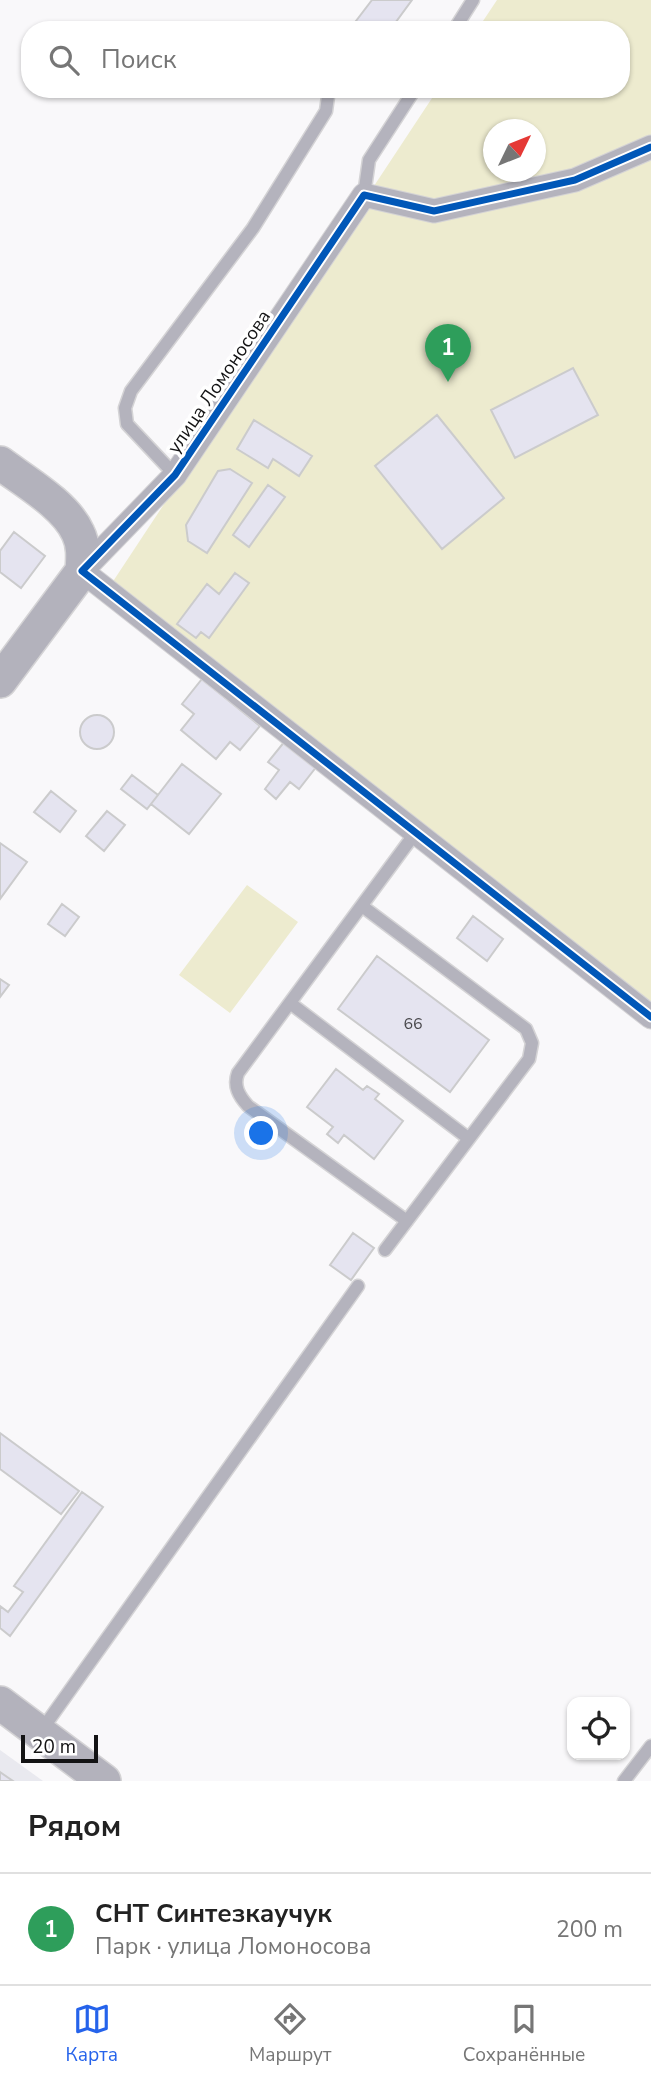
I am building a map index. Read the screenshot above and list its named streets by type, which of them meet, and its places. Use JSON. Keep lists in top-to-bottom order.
{
  "streets": {
    "main road": ["улица Ломоносова"]
  },
  "house_numbers": ["66"],
  "scale_bar": "20 m",
  "north": "top right",
  "page": {
    "search": "Поиск",
    "pins": "1",
    "scale": "20 m",
    "heading": "Рядом",
    "list": [
      {
        "mark": "1",
        "name": "СНТ Синтезкаучук",
        "note": "Парк · улица Ломоносова",
        "value": "200 m"
      }
    ],
    "nav": ["Карта", "Маршрут", "Сохранённые"]
  }
}
